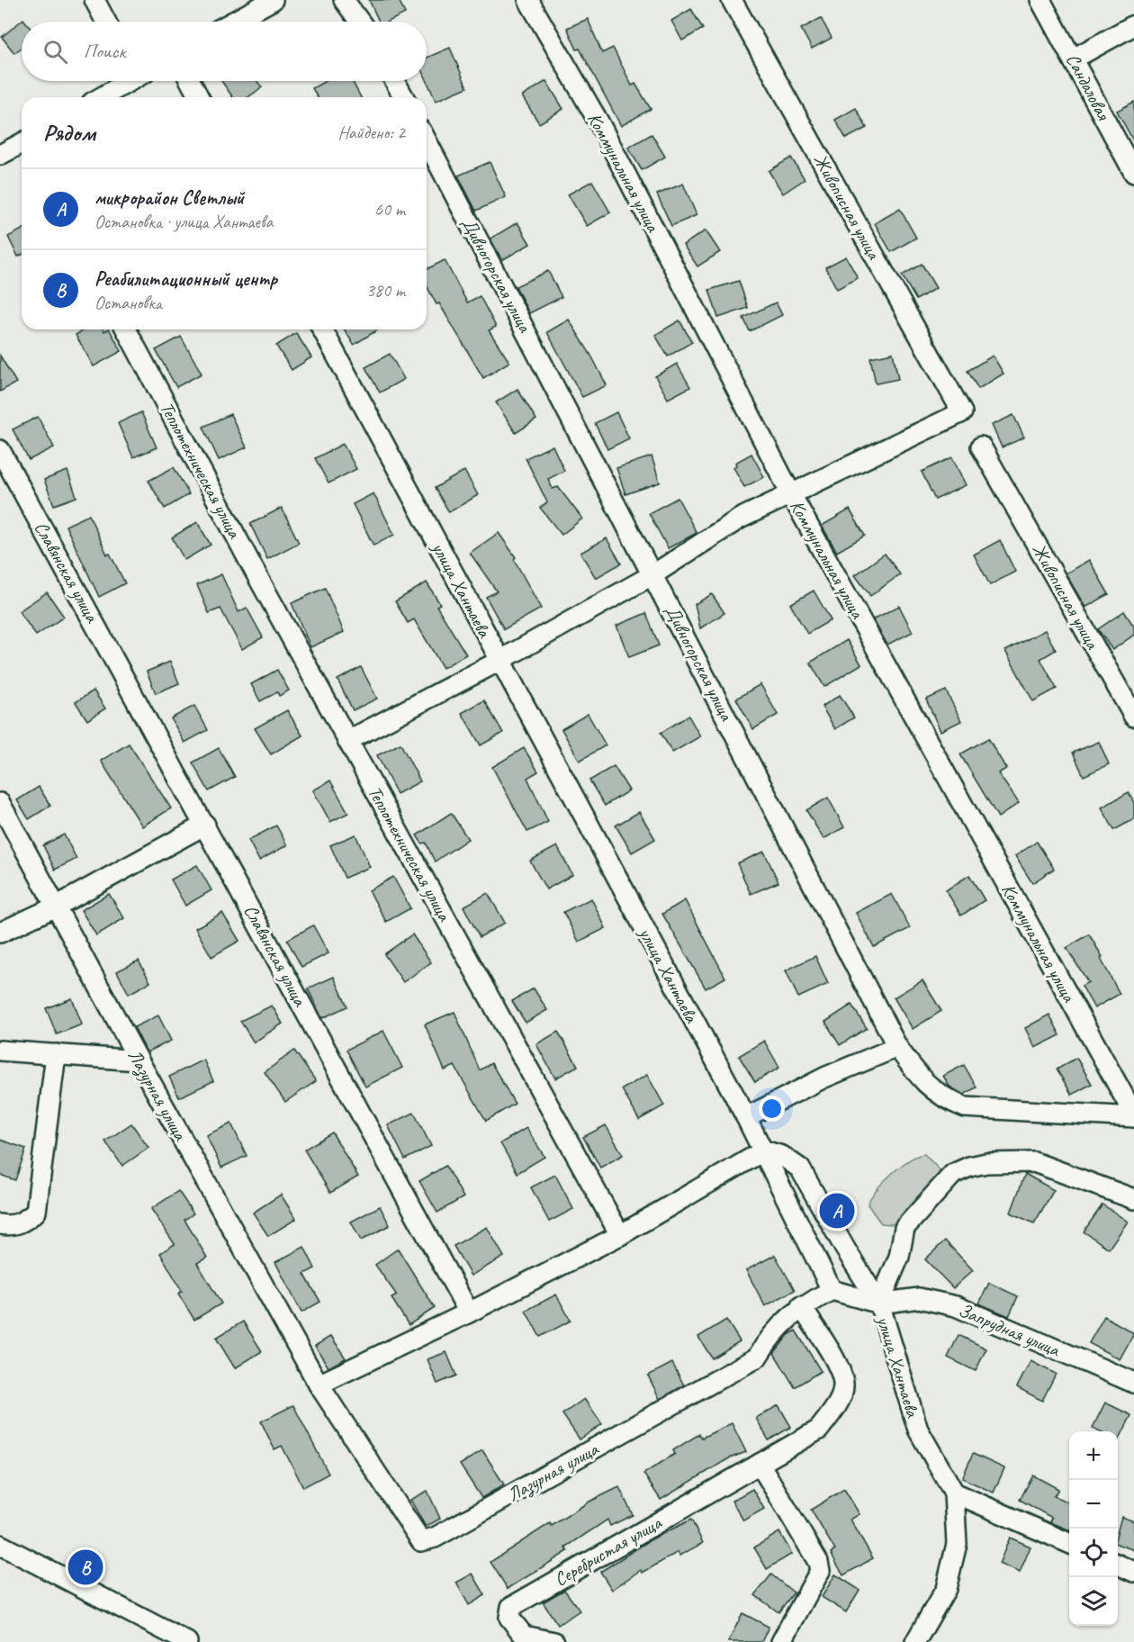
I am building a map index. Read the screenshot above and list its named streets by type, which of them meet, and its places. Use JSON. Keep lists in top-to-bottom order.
{
  "streets": {
    "street": [
      "Сандаловая",
      "Коммунальная улица",
      "Живописная улица",
      "Дивногорская улица",
      "Теплотехническая улица",
      "Славянская улица",
      "улица Хантаева",
      "Лазурная улица",
      "Запрудная улица",
      "Серебристая улица"
    ]
  },
  "crossings": [
    ["Коммунальная улица", "Живописная улица"],
    ["Коммунальная улица", "Дивногорская улица"],
    ["улица Хантаева", "Лазурная улица"],
    ["улица Хантаева", "Запрудная улица"],
    ["Лазурная улица", "Серебристая улица"]
  ],
  "page": {
    "search": "Поиск",
    "heading": ["Рядом", "Найдено: 2"],
    "list": [
      {
        "mark": "A",
        "name": "микрорайон Светлый",
        "note": "Остановка · улица Хантаева",
        "value": "60 m"
      },
      {
        "mark": "B",
        "name": "Реабилитационный центр",
        "note": "Остановка",
        "value": "380 m"
      }
    ],
    "pins": ["A", "B"],
    "map_buttons": ["+", "−"]
  }
}
